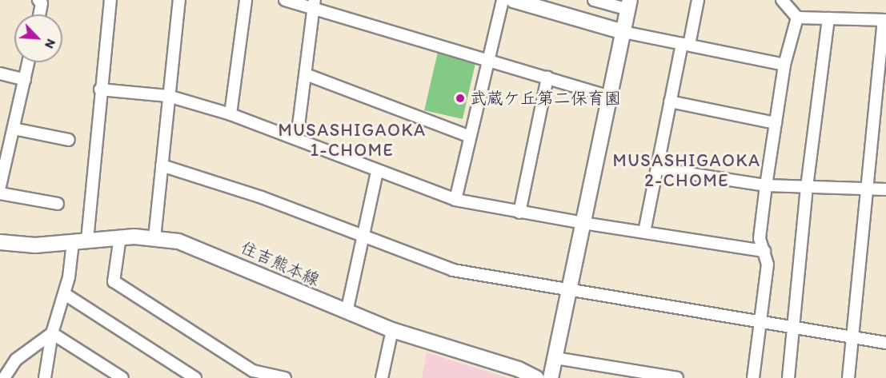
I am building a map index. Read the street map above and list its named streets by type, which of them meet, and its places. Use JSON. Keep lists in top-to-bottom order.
{
  "streets": {
    "main road": ["住吉熊本線"]
  },
  "districts": ["MUSASHIGAOKA 1-CHOME", "MUSASHIGAOKA 2-CHOME"],
  "places": ["武蔵ケ丘第二保育園"],
  "north": "bottom right"
}
